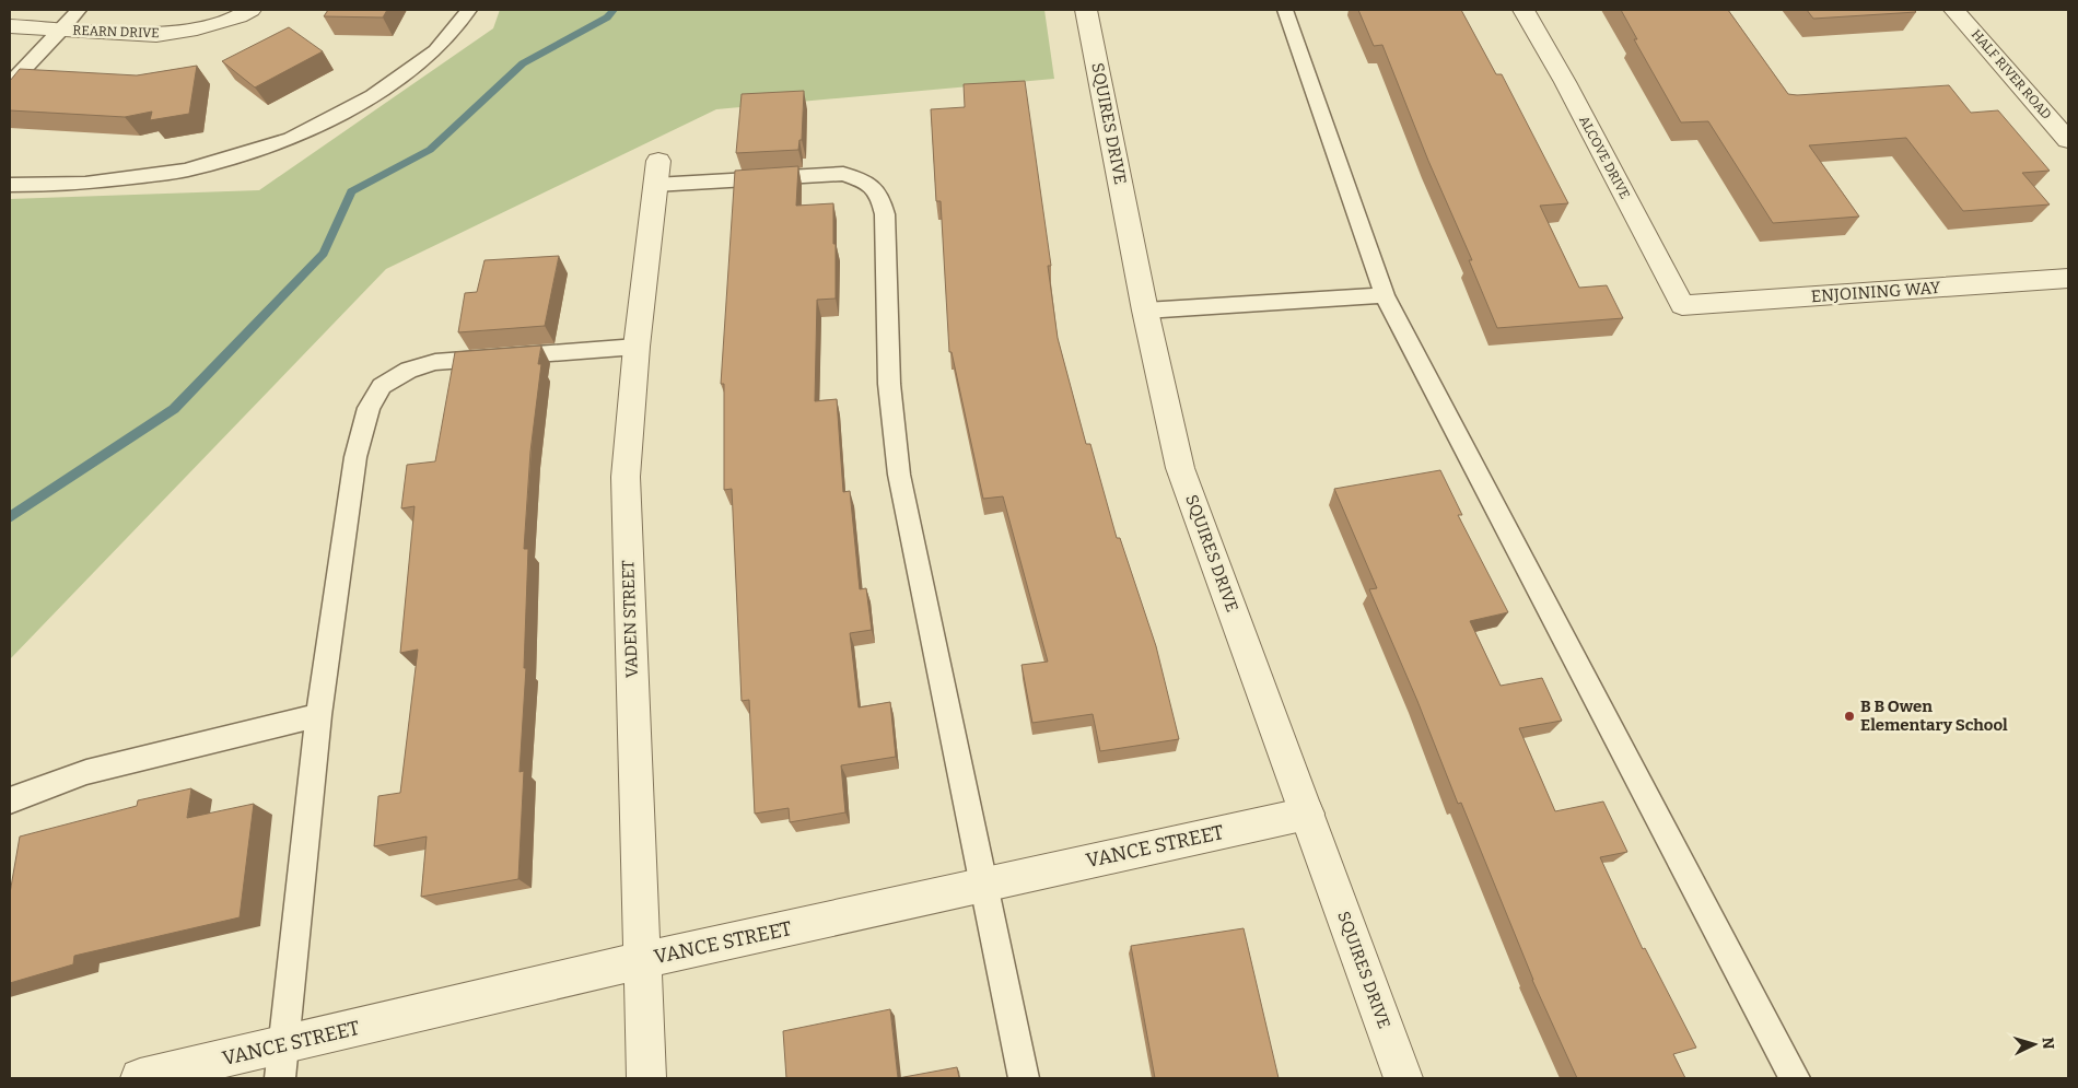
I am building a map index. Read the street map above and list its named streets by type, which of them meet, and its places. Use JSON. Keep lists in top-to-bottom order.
{
  "streets": {
    "street": [
      "REARN DRIVE",
      "HALF RIVER ROAD",
      "SQUIRES DRIVE",
      "ALCOVE DRIVE",
      "ENJOINING WAY",
      "VADEN STREET",
      "VANCE STREET"
    ]
  },
  "crossings": [
    ["SQUIRES DRIVE", "VANCE STREET"],
    ["ALCOVE DRIVE", "ENJOINING WAY"],
    ["VADEN STREET", "VANCE STREET"]
  ],
  "places": ["B B Owen Elementary School"],
  "north": "right"
}
